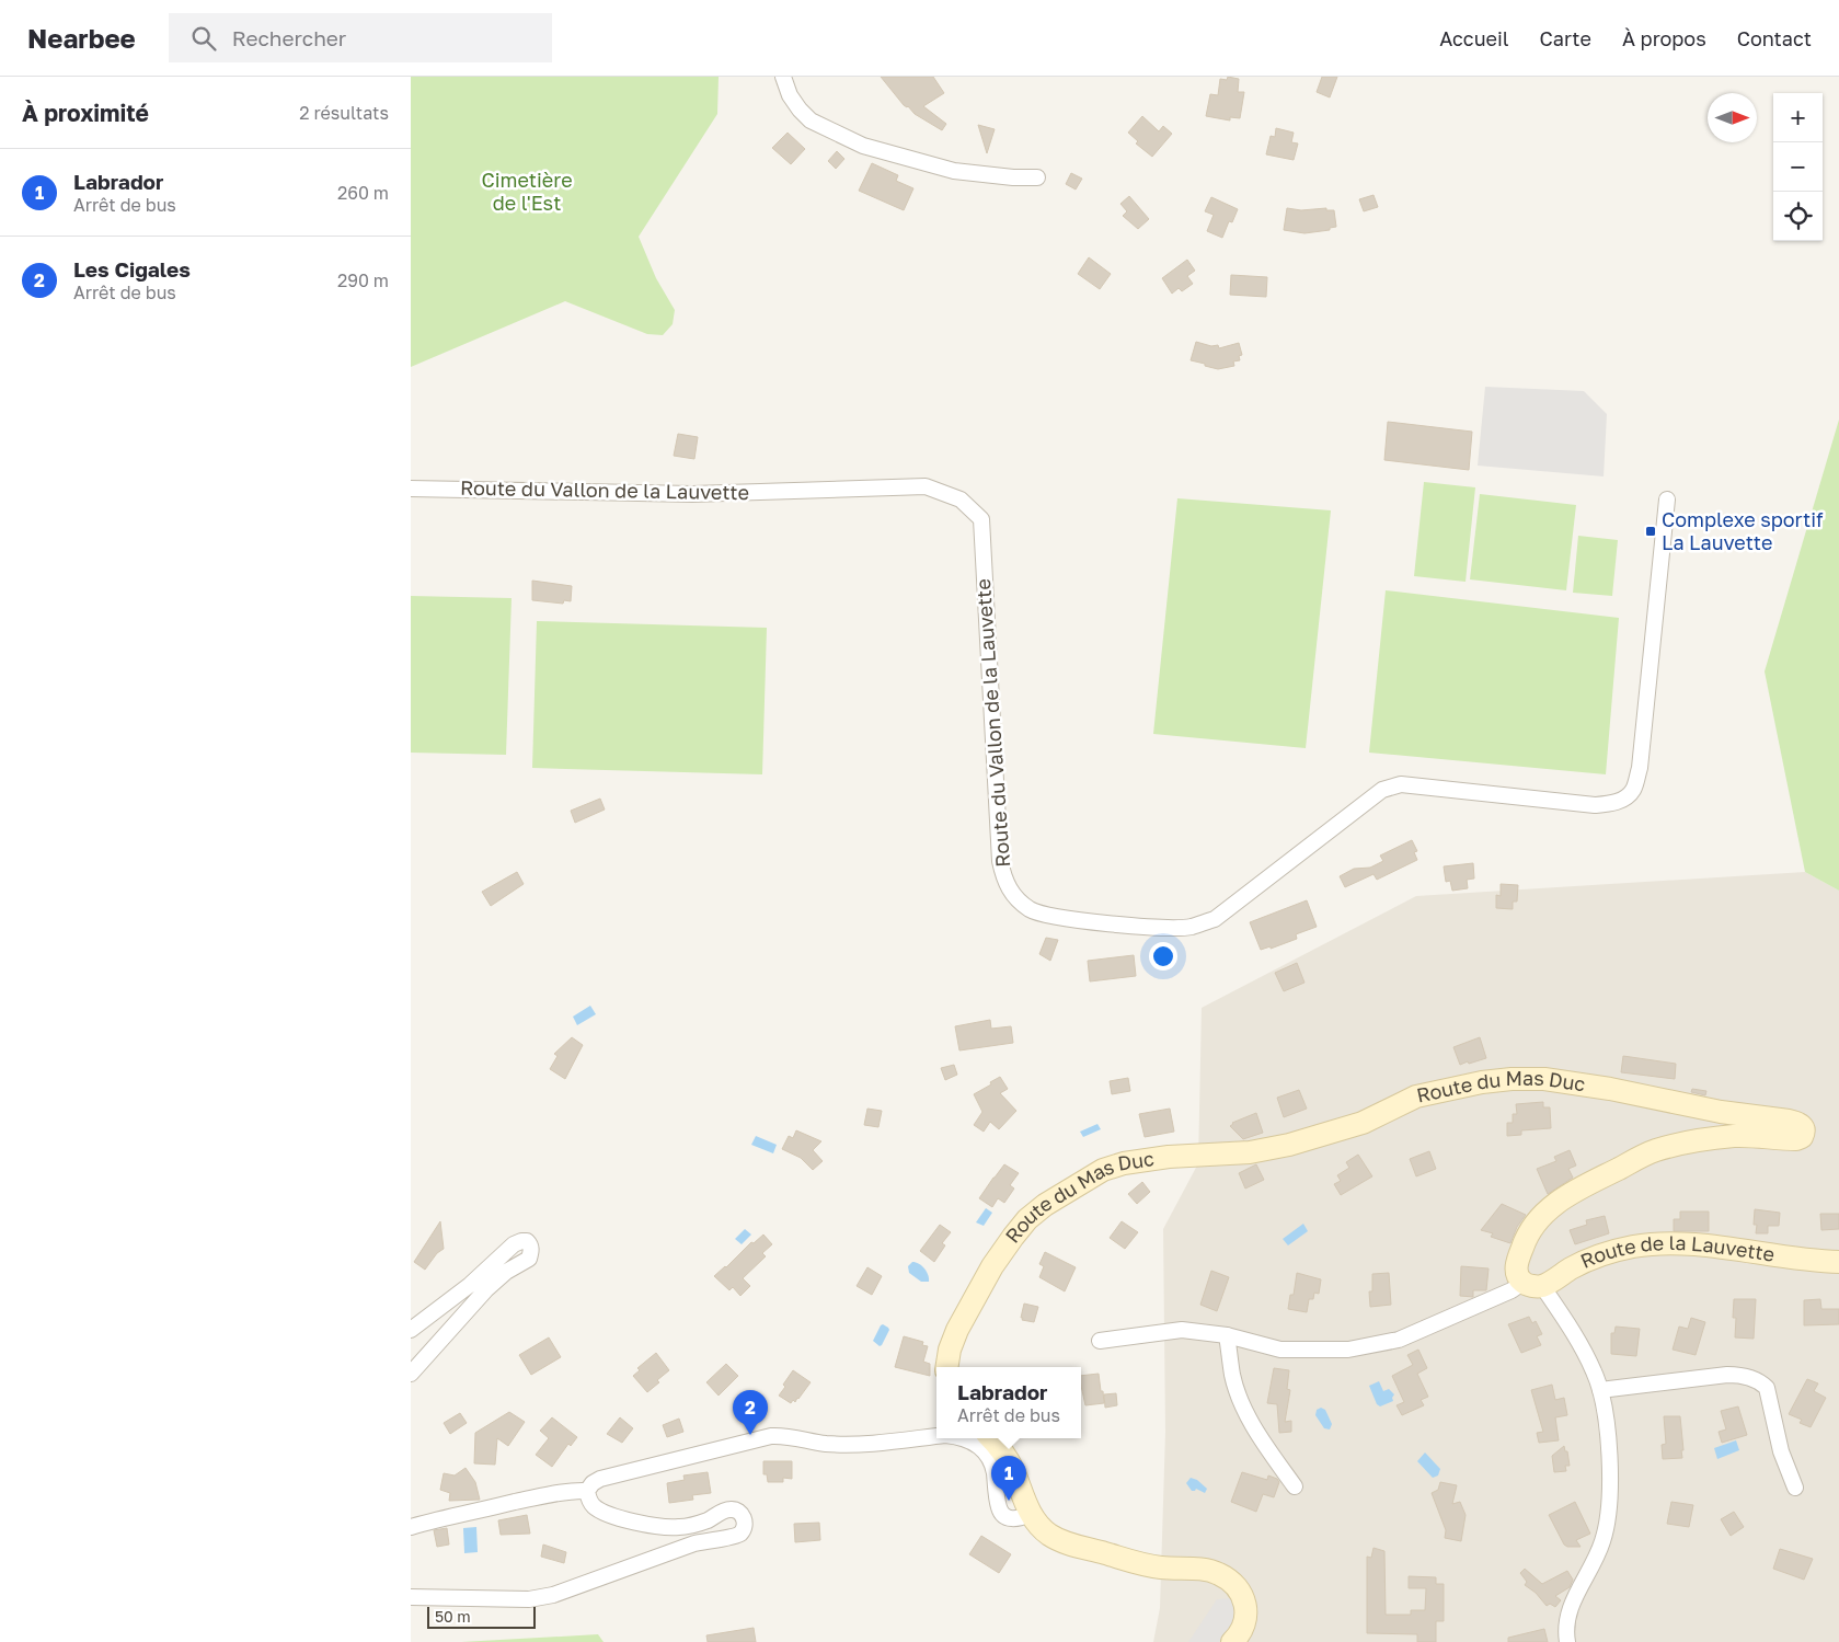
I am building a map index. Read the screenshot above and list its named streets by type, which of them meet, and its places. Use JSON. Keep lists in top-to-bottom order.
{
  "streets": {
    "street": ["Route du Vallon de la Lauvette", "Route du Mas Duc", "Route de la Lauvette"]
  },
  "crossings": [
    ["Route du Mas Duc", "Route de la Lauvette"]
  ],
  "parks": ["Cimetière de l'Est"],
  "places": {
    "transit": ["Complexe sportif La Lauvette"]
  },
  "scale_bar": "50 m",
  "north": "right",
  "page": {
    "header": "Nearbee",
    "search": "Rechercher",
    "nav": [
      "Accueil",
      "Carte",
      "À propos",
      "Contact"
    ],
    "heading": ["À proximité", "2 résultats"],
    "map_buttons": ["+", "−"],
    "list": [
      {
        "mark": "1",
        "name": "Labrador",
        "note": "Arrêt de bus",
        "value": "260 m"
      },
      {
        "mark": "2",
        "name": "Les Cigales",
        "note": "Arrêt de bus",
        "value": "290 m"
      }
    ],
    "popup": ["Labrador", "Arrêt de bus"],
    "pins": ["2", "1"],
    "scale": "50 m"
  }
}
